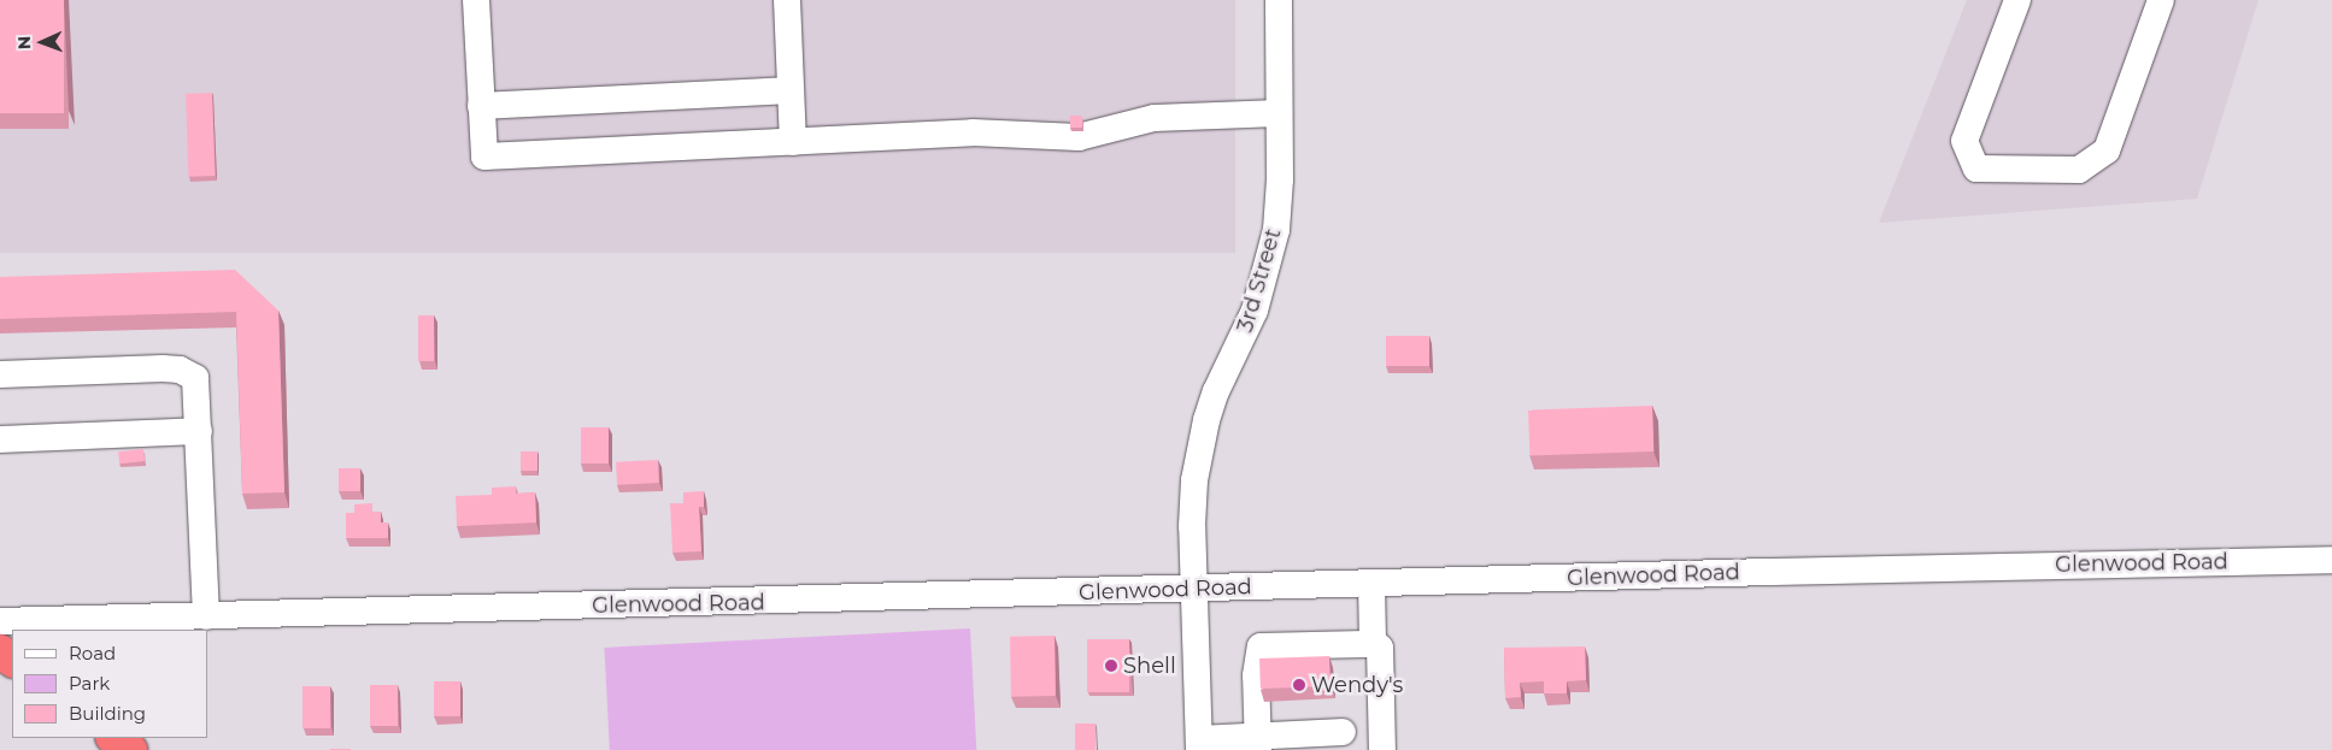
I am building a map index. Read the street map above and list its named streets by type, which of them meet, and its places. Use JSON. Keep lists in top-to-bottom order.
{
  "streets": {
    "street": ["3rd Street", "Glenwood Road"]
  },
  "crossings": [
    ["3rd Street", "Glenwood Road"]
  ],
  "places": ["Shell", "Wendy's"],
  "legend": ["Road", "Park", "Building"],
  "north": "left"
}
